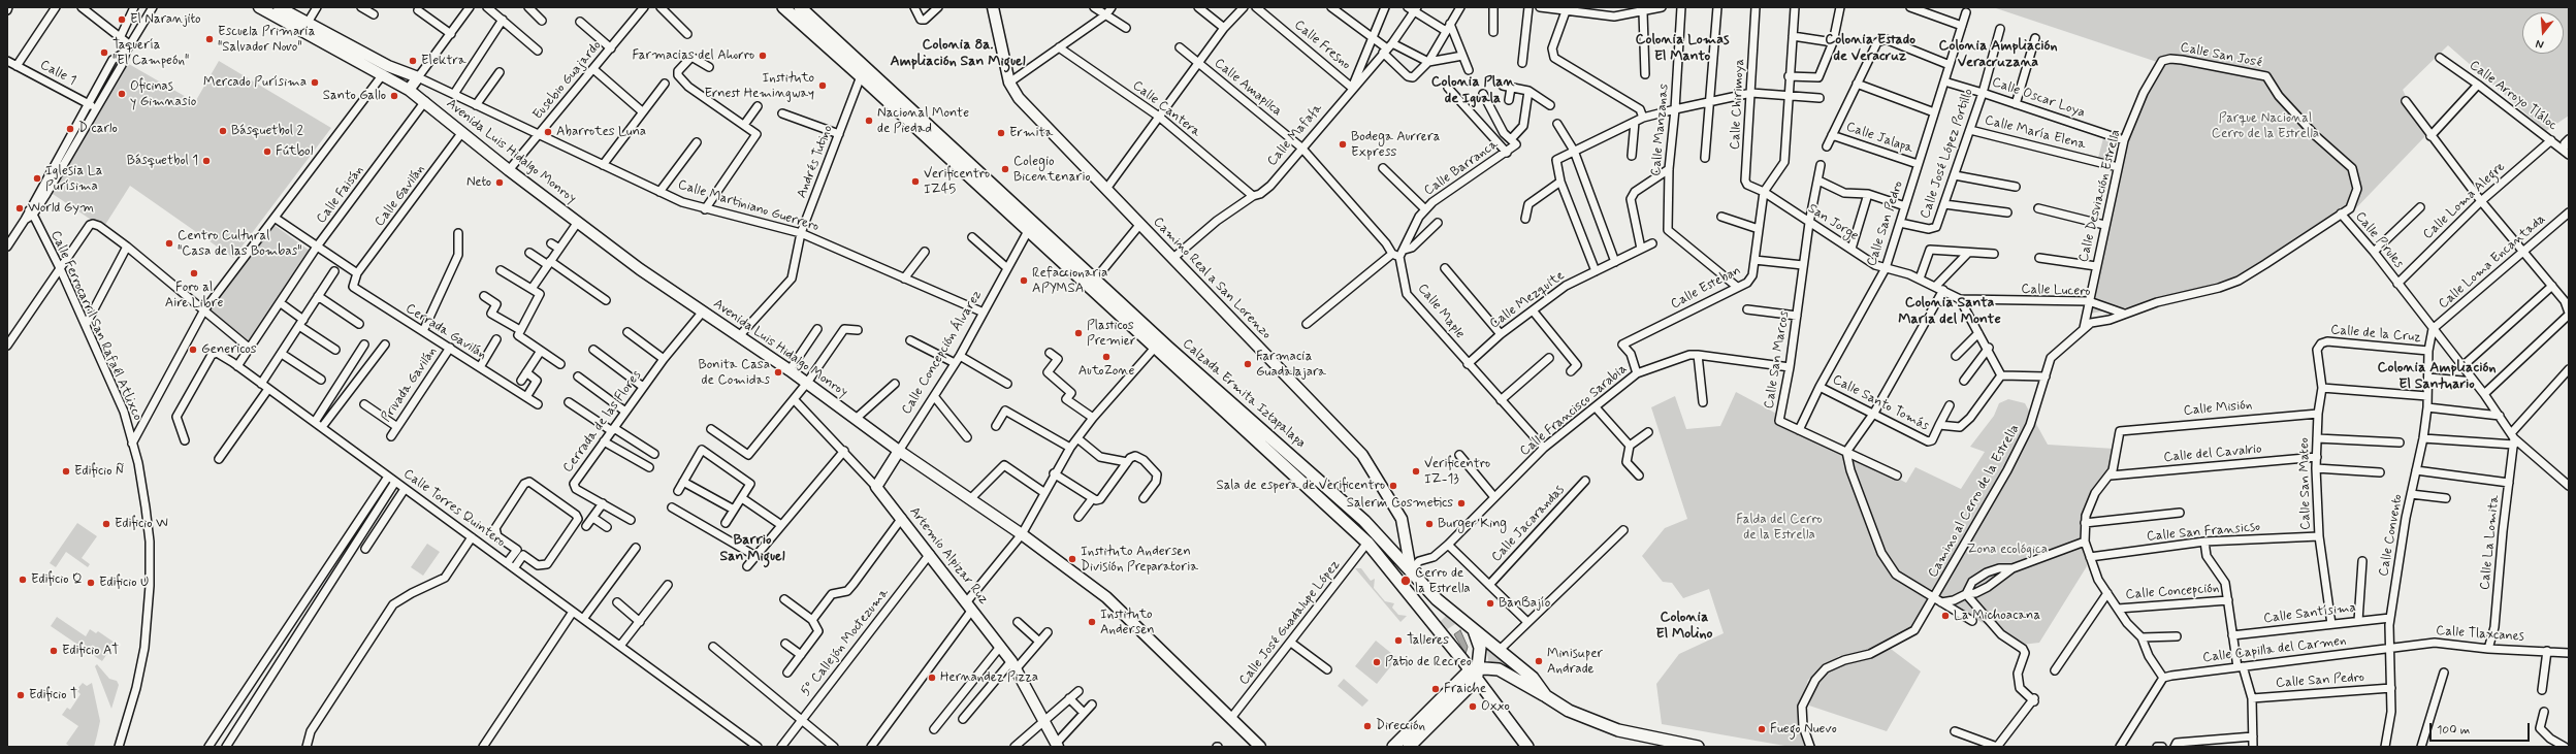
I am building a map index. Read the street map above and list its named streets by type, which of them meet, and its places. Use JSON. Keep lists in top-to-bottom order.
{
  "streets": {
    "main road": ["Calzada Ermita Iztapalapa"],
    "street": [
      "Calle Fresno",
      "Calle San José",
      "Calle 1",
      "Eusebio Guajardo",
      "Calle Amapilca",
      "Calle Arroyo Tláloc",
      "Calle Oscar Loya",
      "Calle Chirimoya",
      "Calle Cantera",
      "Calle Manzanas",
      "Calle María Elena",
      "Calle Mafafa",
      "Calle Jalapa",
      "Avenida Luis Hidalgo Monroy",
      "Calle José López Portillo",
      "Andrés Tutino",
      "Calle Barranca",
      "Calle Faisán",
      "Calle Gavilán",
      "Calle Desviación Estrella",
      "Calle Loma Alegre",
      "Calle Martiniano Guerrero",
      "San Jorge",
      "Calle San Pedro",
      "Calle Pirules",
      "Calle Loma Encantada",
      "Camino Real a San Lorenzo",
      "Calle Esteban",
      "Calle Lucero",
      "Calle Mezquite",
      "Calle Maple",
      "Calle Ferrocarril San Rafaél Atlixco",
      "Cerrada Gavilán",
      "Calle de la Cruz",
      "Calle Concepción Álvarez",
      "Calle San Marcos",
      "Privada Gavilán",
      "Calle Santo Tomás",
      "Calle Misión",
      "Calle Francisco Sarabia",
      "Cerrada de las Flores",
      "Calle del Cavalrio",
      "Calle San Mateo",
      "Camino al Cerro de la Estrella",
      "Calle Torres Quintero",
      "Calle Jacarandas",
      "Calle San Fransicso",
      "Calle Convento",
      "Calle La Lomita",
      "Artemio Alpizar Ruz",
      "Calle Concepción",
      "Calle Santísima",
      "Calle José Guadalupe López",
      "Calle Tlaxcanes",
      "5º Callejón Moctezuma",
      "Calle Capilla del Carmen"
    ]
  },
  "crossings": [
    ["Calle Fresno", "Calle Mafafa"],
    ["Calle San José", "Calle Desviación Estrella"],
    ["Calle San José", "Camino al Cerro de la Estrella"],
    ["Eusebio Guajardo", "Avenida Luis Hidalgo Monroy"],
    ["Eusebio Guajardo", "Calle Martiniano Guerrero"],
    ["Calle Amapilca", "Calle Mafafa"],
    ["Calle Amapilca", "Calle Maple"],
    ["Calle Arroyo Tláloc", "Calle Loma Alegre"],
    ["Calle Oscar Loya", "Calle José López Portillo"],
    ["Calle Oscar Loya", "Calle Desviación Estrella"],
    ["Calle Oscar Loya", "Calle San Pedro"],
    ["Calle Chirimoya", "San Jorge"],
    ["Calle Chirimoya", "Calle Esteban"],
    ["Calle Cantera", "Calle Mafafa"],
    ["Calle Manzanas", "Calle Esteban"],
    ["Calle María Elena", "Calle José López Portillo"],
    ["Calle María Elena", "Calle Desviación Estrella"],
    ["Calle Mafafa", "Camino Real a San Lorenzo"],
    ["Calle Mafafa", "Calle Maple"],
    ["Calle Jalapa", "Calle San Pedro"],
    ["Avenida Luis Hidalgo Monroy", "Andrés Tutino"],
    ["Avenida Luis Hidalgo Monroy", "Calle Faisán"],
    ["Avenida Luis Hidalgo Monroy", "Calle Gavilán"],
    ["Avenida Luis Hidalgo Monroy", "Calle Concepción Álvarez"],
    ["Avenida Luis Hidalgo Monroy", "Cerrada de las Flores"],
    ["Avenida Luis Hidalgo Monroy", "Calle José Guadalupe López"],
    ["Calle José López Portillo", "Calle San Pedro"],
    ["Andrés Tutino", "Calle Martiniano Guerrero"],
    ["Andrés Tutino", "Calzada Ermita Iztapalapa"],
    ["Calle Barranca", "Calle Maple"],
    ["Calle Faisán", "Calle Torres Quintero"],
    ["Calle Gavilán", "Cerrada Gavilán"],
    ["Calle Desviación Estrella", "Calle Lucero"],
    ["Calle Desviación Estrella", "Camino al Cerro de la Estrella"],
    ["Calle Loma Alegre", "Calle Pirules"],
    ["Calle Martiniano Guerrero", "Calle Concepción Álvarez"],
    ["San Jorge", "Calle San Pedro"],
    ["San Jorge", "Calle Esteban"],
    ["San Jorge", "Calle Lucero"],
    ["San Jorge", "Calle San Marcos"],
    ["Calle San Pedro", "Calle San Marcos"],
    ["Calle San Pedro", "Calle Santo Tomás"],
    ["Calle San Pedro", "Calle Convento"],
    ["Calle Pirules", "Camino al Cerro de la Estrella"],
    ["Calle Loma Encantada", "Calle Convento"],
    ["Camino Real a San Lorenzo", "Calzada Ermita Iztapalapa"],
    ["Camino Real a San Lorenzo", "Calle Francisco Sarabia"],
    ["Calle Esteban", "Calle Francisco Sarabia"],
    ["Calle Lucero", "Camino al Cerro de la Estrella"],
    ["Calle Mezquite", "Calle Maple"],
    ["Calle Maple", "Calle Francisco Sarabia"],
    ["Cerrada Gavilán", "Privada Gavilán"],
    ["Calle de la Cruz", "Calle San Mateo"],
    ["Calle de la Cruz", "Calle Convento"],
    ["Calle Concepción Álvarez", "Calzada Ermita Iztapalapa"],
    ["Calle Concepción Álvarez", "Artemio Alpizar Ruz"],
    ["Calle San Marcos", "Calle Francisco Sarabia"],
    ["Calzada Ermita Iztapalapa", "Calle Francisco Sarabia"],
    ["Calzada Ermita Iztapalapa", "Calle José Guadalupe López"],
    ["Calle Misión", "Calle del Cavalrio"],
    ["Calle Misión", "Calle San Mateo"],
    ["Calle del Cavalrio", "Calle San Mateo"],
    ["Calle San Mateo", "Calle San Fransicso"],
    ["Calle San Mateo", "Calle Santísima"],
    ["Calle Convento", "Calle Santísima"],
    ["Calle Convento", "Calle Tlaxcanes"],
    ["Calle Convento", "Calle Capilla del Carmen"],
    ["Calle La Lomita", "Calle Tlaxcanes"],
    ["Artemio Alpizar Ruz", "5º Callejón Moctezuma"],
    ["Calle Tlaxcanes", "Calle Capilla del Carmen"]
  ],
  "districts": [
    "Colonia Lomas El Manto",
    "Colonia Estado de Veracruz",
    "Colonia 8a. Ampliación San Miguel",
    "Colonia Ampliación Veracruzana",
    "Colonia Plan de Iguala",
    "Colonia Santa María del Monte",
    "Colonia Ampliación El Santuario",
    "Barrio San Miguel",
    "Colonia El Molino"
  ],
  "parks": ["Parque Nacional Cerro de la Estrella", "Falda del Cerro de la Estrella", "Zona ecológica"],
  "places": [
    "El Naranjito",
    "Escuela Primaria \"Salvador Novo\"",
    "Taquería \"El Campeón\"",
    "Farmacias del Ahorro",
    "Elektra",
    "Mercado Purísima",
    "Instituto Ernest Hemingway",
    "Oficinas y Gimnasio",
    "Santo Gallo",
    "Nacional Monte de Piedad",
    "D carlo",
    "Básquetbol 2",
    "Abarrotes Luna",
    "Ermita",
    "Bodega Aurrera Express",
    "Fútbol",
    "Básquetbol 1",
    "Colegio Bicentenario",
    "Iglesia La Purísima",
    "Verificentro IZ45",
    "Neto",
    "World Gym",
    "Centro Cultural \"Casa de las Bombas\"",
    "Foro al Aire Libre",
    "Refaccionaria APYMSA",
    "Plasticos Premier",
    "Genericos",
    "AutoZone",
    "Farmacia Guadalajara",
    "Bonita Casa de Comidas",
    "Edificio Ñ",
    "Verificentro IZ-13",
    "Sala de espera de Verificentro",
    "Salerm Cosmetics",
    "Edificio W",
    "Burger King",
    "Instituto Andersen División Preparatoria",
    "Edificio Q",
    "Cerro de la Estrella",
    "Edificio U",
    "BanBajío",
    "La Michoacana",
    "Instituto Andersen",
    "Talleres",
    "Edificio AT",
    "Minisuper Andrade",
    "Patio de Recreo",
    "Hernandez Pizza",
    "Fraiche",
    "Edificio T",
    "Oxxo",
    "Dirección",
    "Fuego Nuevo"
  ],
  "scale_bar": "100 m",
  "north": "bottom"
}
